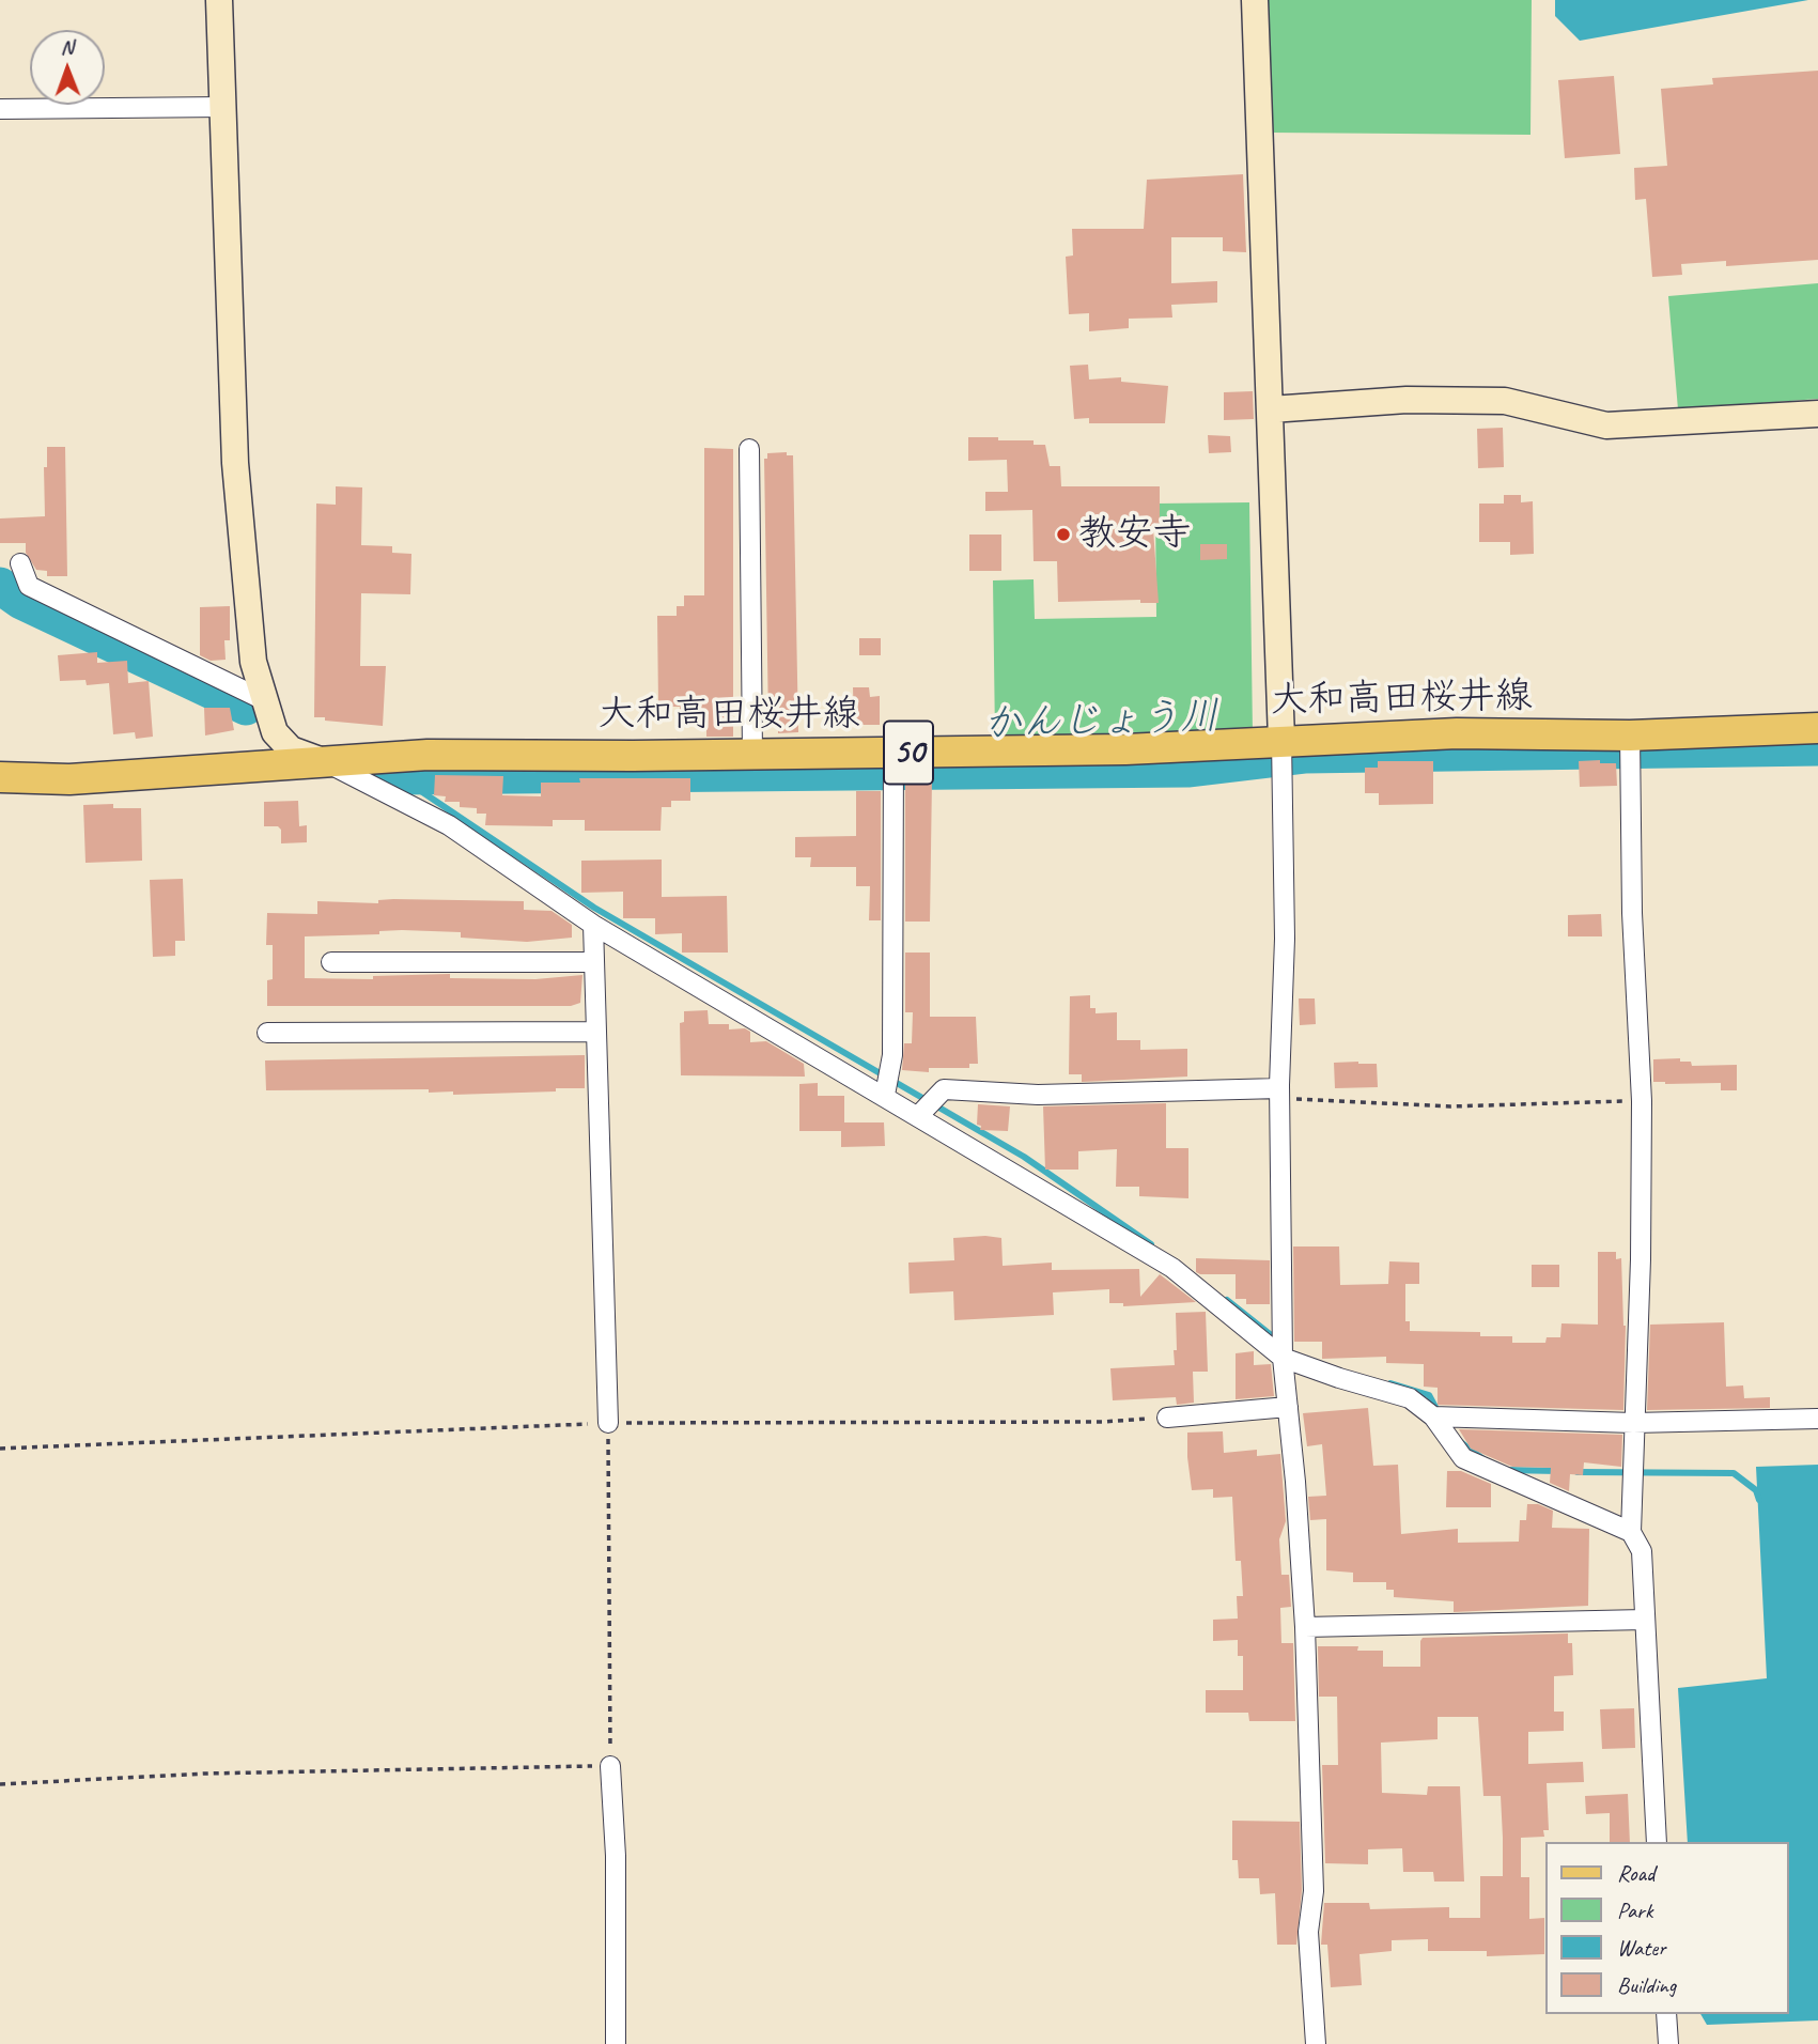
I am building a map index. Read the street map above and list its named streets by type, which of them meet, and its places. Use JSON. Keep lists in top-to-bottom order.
{
  "streets": {
    "main road": ["大和高田桜井線", "50"]
  },
  "water": ["かんじょう川"],
  "places": ["教安寺"],
  "legend": [
    "Road",
    "Park",
    "Water",
    "Building"
  ],
  "north": "top"
}
